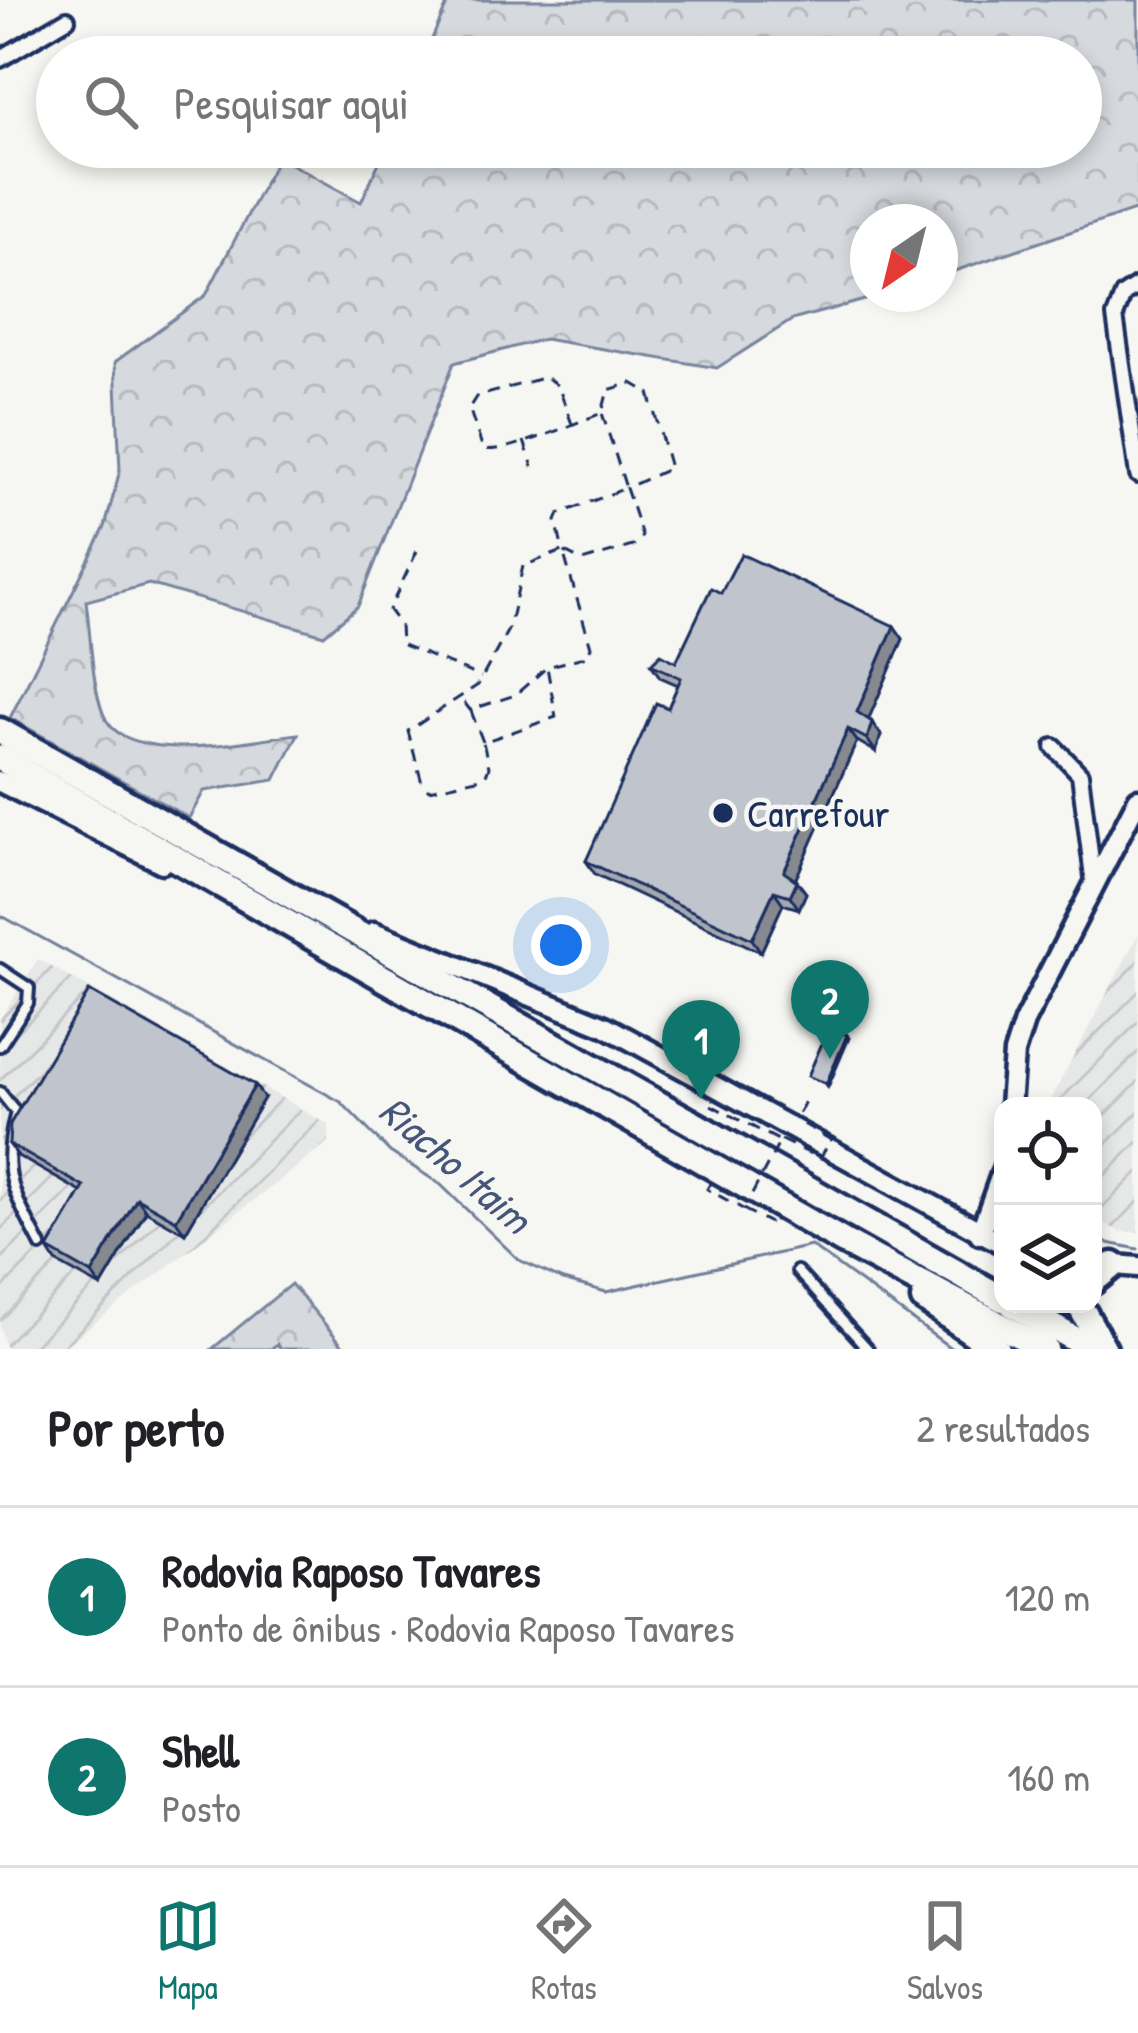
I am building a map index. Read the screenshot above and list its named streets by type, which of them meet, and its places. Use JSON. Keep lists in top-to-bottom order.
{
  "water": ["Riacho Itaim"],
  "places": ["Carrefour"],
  "north": "bottom left",
  "page": {
    "search": "Pesquisar aqui",
    "pins": ["2", "1"],
    "heading": ["Por perto", "2 resultados"],
    "list": [
      {
        "mark": "1",
        "name": "Rodovia Raposo Tavares",
        "note": "Ponto de ônibus · Rodovia Raposo Tavares",
        "value": "120 m"
      },
      {
        "mark": "2",
        "name": "Shell",
        "note": "Posto",
        "value": "160 m"
      }
    ],
    "nav": ["Mapa", "Rotas", "Salvos"]
  }
}
